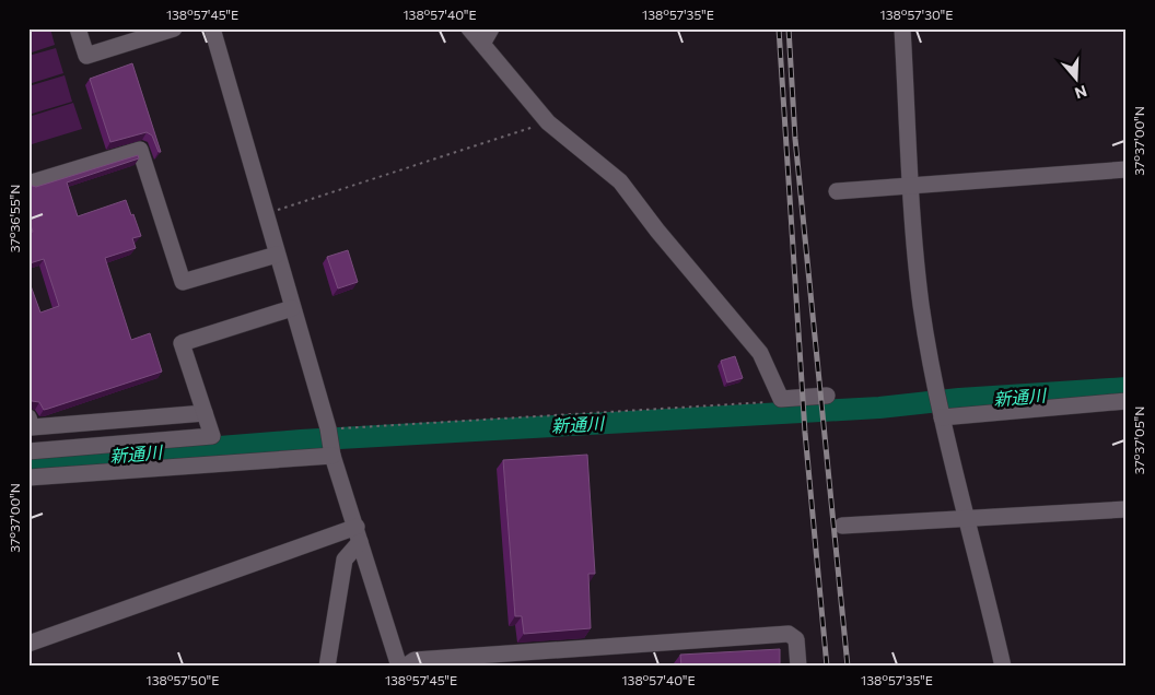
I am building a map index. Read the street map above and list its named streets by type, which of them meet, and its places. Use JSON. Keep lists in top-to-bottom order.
{
  "water": ["新通川"],
  "north": "bottom",
  "coordinates": [
    "138°57'45\"E",
    "138°57'40\"E",
    "138°57'35\"E",
    "138°57'30\"E",
    "37°37'00\"N",
    "37°36'55\"N",
    "37°37'05\"N",
    "138°57'50\"E"
  ]
}
